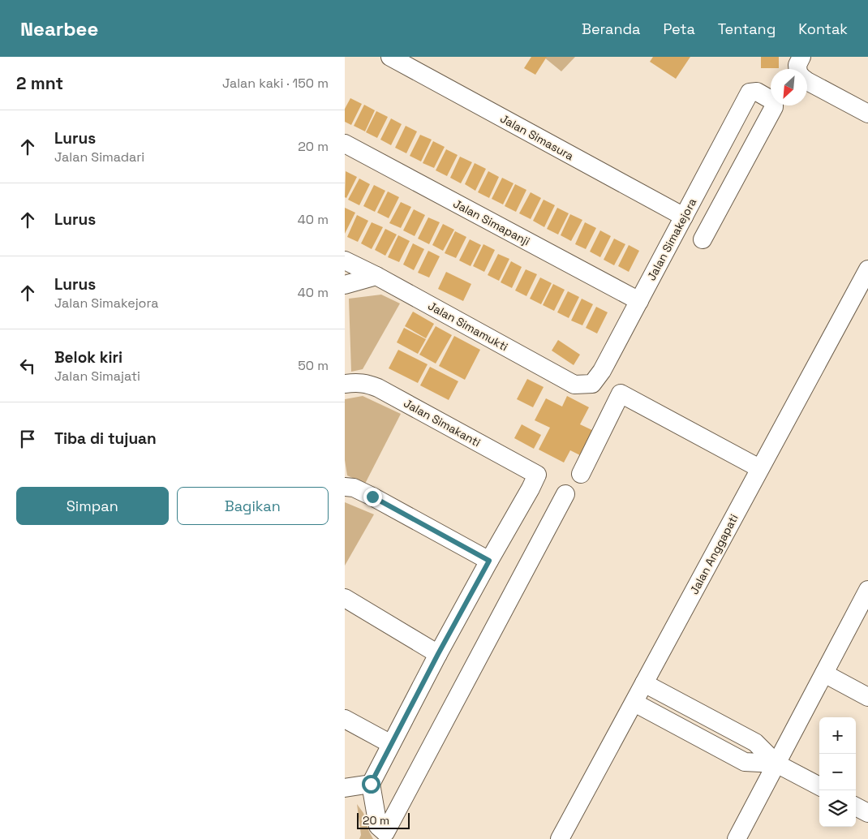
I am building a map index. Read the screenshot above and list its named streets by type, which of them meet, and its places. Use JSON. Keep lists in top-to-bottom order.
{
  "streets": {
    "street": [
      "Jalan Simasura",
      "Jalan Simapanji",
      "Jalan Simakejora",
      "Jalan Simamukti",
      "Jalan Simakanti",
      "Jalan Anggapati"
    ]
  },
  "crossings": [
    ["Jalan Simasura", "Jalan Simakejora"],
    ["Jalan Simapanji", "Jalan Simakejora"],
    ["Jalan Simakejora", "Jalan Simamukti"]
  ],
  "scale_bar": "20 m",
  "north": "bottom left",
  "page": {
    "header": "Nearbee",
    "nav": [
      "Beranda",
      "Peta",
      "Tentang",
      "Kontak"
    ],
    "heading": ["2 mnt", "Jalan kaki · 150 m"],
    "list": [
      ["Lurus", "Jalan Simadari", "20 m"],
      ["Lurus", "40 m"],
      ["Lurus", "Jalan Simakejora", "40 m"],
      ["Belok kiri", "Jalan Simajati", "50 m"],
      "Tiba di tujuan"
    ],
    "buttons": ["Simpan", "Bagikan"],
    "map_buttons": ["+", "−"],
    "scale": "20 m"
  }
}
